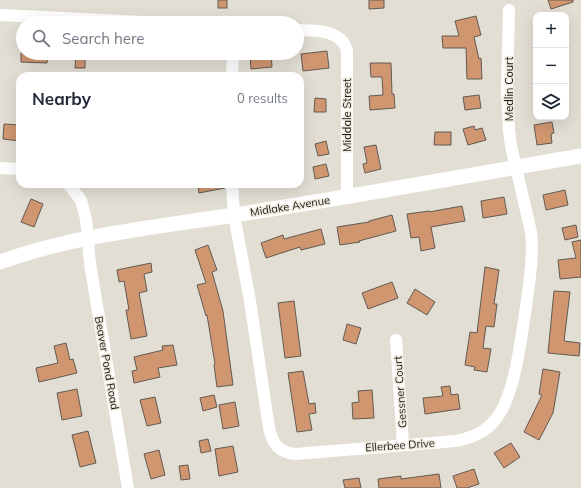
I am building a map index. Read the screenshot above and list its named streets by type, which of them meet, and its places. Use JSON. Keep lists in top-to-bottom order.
{
  "streets": {
    "street": [
      "Medlin Court",
      "Middale Street",
      "Midlake Avenue",
      "Beaver Pond Road",
      "Gessner Court",
      "Ellerbee Drive"
    ]
  },
  "crossings": [
    ["Medlin Court", "Midlake Avenue"],
    ["Medlin Court", "Ellerbee Drive"],
    ["Middale Street", "Midlake Avenue"],
    ["Midlake Avenue", "Beaver Pond Road"],
    ["Midlake Avenue", "Ellerbee Drive"],
    ["Gessner Court", "Ellerbee Drive"]
  ],
  "page": {
    "map_buttons": ["+", "−"],
    "search": "Search here",
    "heading": ["Nearby", "0 results"]
  }
}
